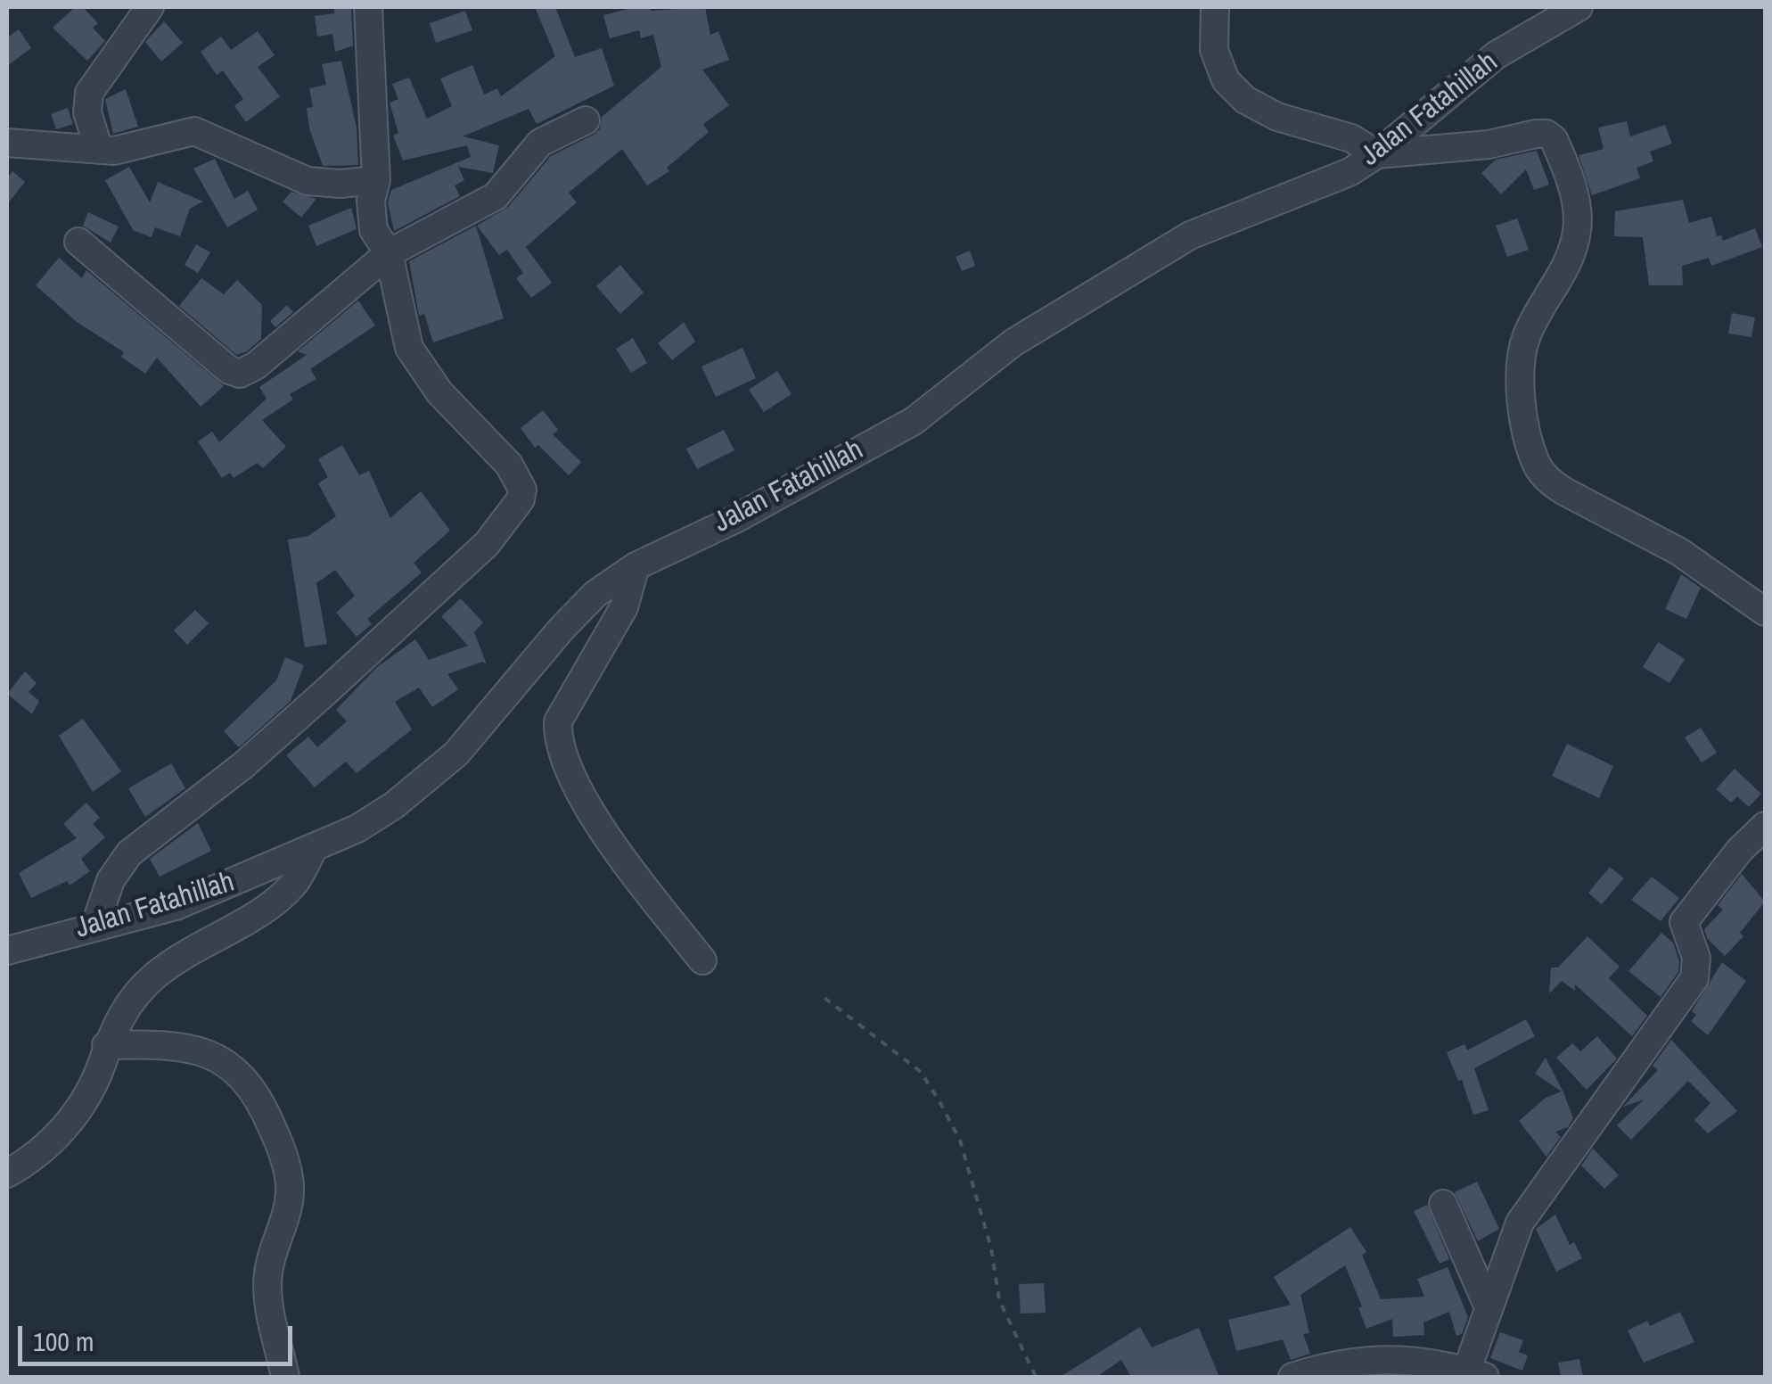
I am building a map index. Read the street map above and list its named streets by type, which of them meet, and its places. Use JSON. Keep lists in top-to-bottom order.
{
  "streets": {
    "street": ["Jalan Fatahillah"]
  },
  "scale_bar": "100 m"
}
